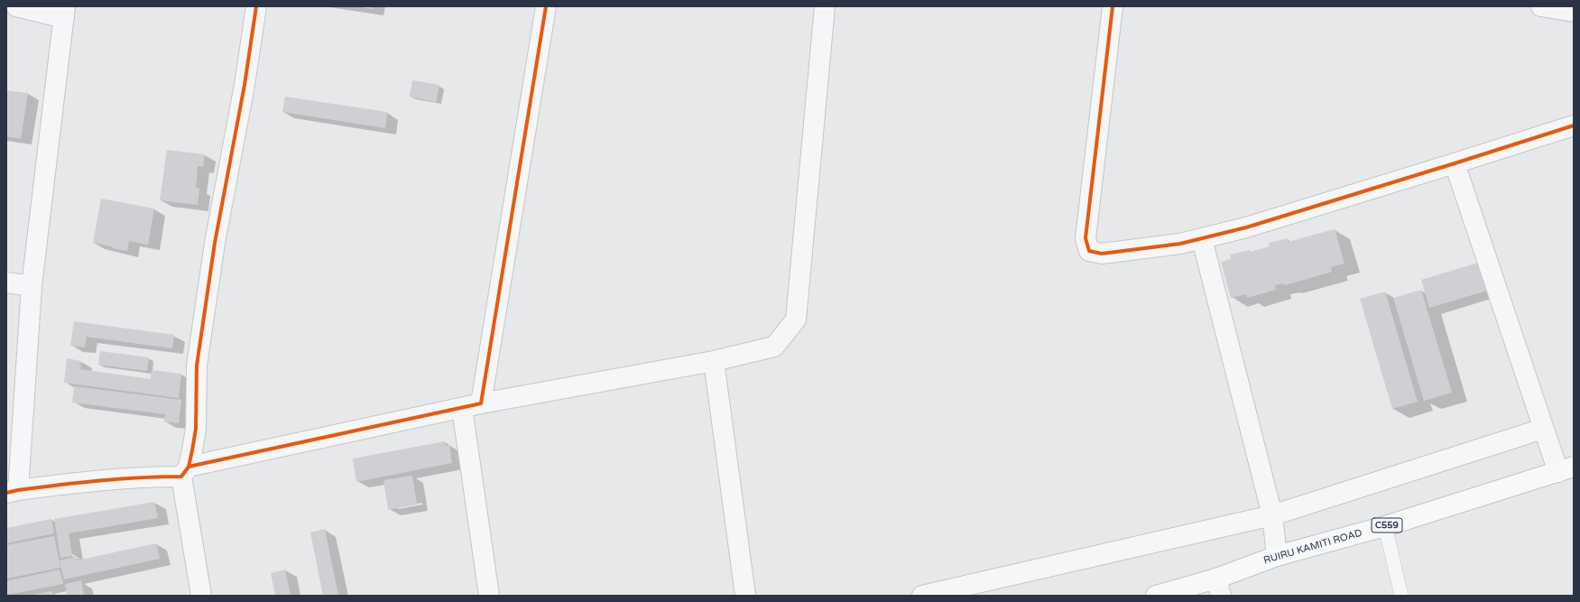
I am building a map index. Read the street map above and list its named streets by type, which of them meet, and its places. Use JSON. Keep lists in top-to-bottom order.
{
  "streets": {
    "main road": ["C559", "RUIRU KAMITI ROAD"]
  }
}
